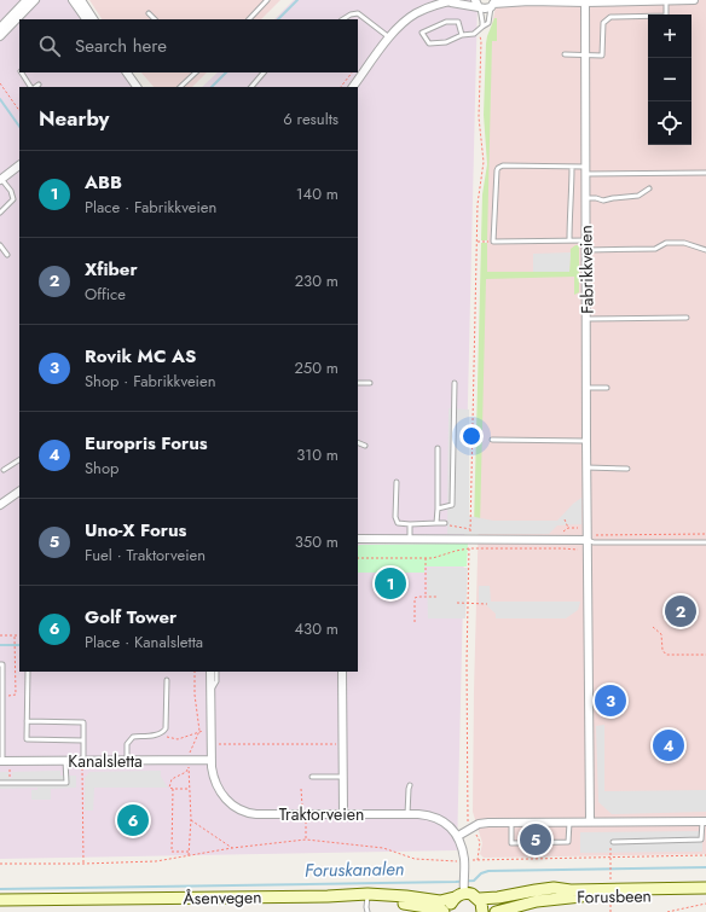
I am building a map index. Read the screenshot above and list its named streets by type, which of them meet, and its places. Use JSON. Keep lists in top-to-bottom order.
{
  "streets": {
    "street": [
      "Fabrikkveien",
      "Kanalsletta",
      "Traktorveien",
      "Forusbeen",
      "Åsenvegen"
    ]
  },
  "crossings": [
    ["Kanalsletta", "Traktorveien"]
  ],
  "water": ["Foruskanalen"],
  "page": {
    "map_buttons": ["+", "−"],
    "search": "Search here",
    "heading": ["Nearby", "6 results"],
    "list": [
      {
        "mark": "1",
        "name": "ABB",
        "note": "Place · Fabrikkveien",
        "value": "140 m"
      },
      {
        "mark": "2",
        "name": "Xfiber",
        "note": "Office",
        "value": "230 m"
      },
      {
        "mark": "3",
        "name": "Rovik MC AS",
        "note": "Shop · Fabrikkveien",
        "value": "250 m"
      },
      {
        "mark": "4",
        "name": "Europris Forus",
        "note": "Shop",
        "value": "310 m"
      },
      {
        "mark": "5",
        "name": "Uno-X Forus",
        "note": "Fuel · Traktorveien",
        "value": "350 m"
      },
      {
        "mark": "6",
        "name": "Golf Tower",
        "note": "Place · Kanalsletta",
        "value": "430 m"
      }
    ],
    "pins": [
      "1",
      "2",
      "3",
      "4",
      "6",
      "5"
    ]
  }
}
